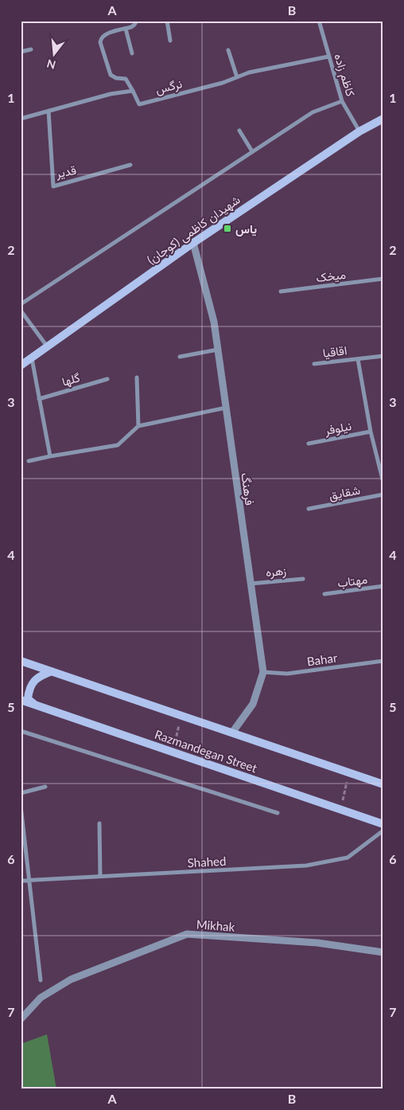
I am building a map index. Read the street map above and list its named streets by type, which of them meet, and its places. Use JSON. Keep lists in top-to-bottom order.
{
  "streets": {
    "main road": ["شهیدان کاظمی (کوجان)", "Razmandegan Street"],
    "street": [
      "کاظم زاده",
      "نرگس",
      "قدیر",
      "میخک",
      "اقاقیا",
      "گلها",
      "نیلوفر",
      "فرهنگ",
      "شقایق",
      "زهره",
      "مهتاب",
      "Bahar",
      "Shahed",
      "Mikhak"
    ]
  },
  "crossings": [
    ["کاظم زاده", "نرگس"],
    ["کاظم زاده", "شهیدان کاظمی (کوجان)"],
    ["شهیدان کاظمی (کوجان)", "فرهنگ"],
    ["اقاقیا", "نیلوفر"],
    ["فرهنگ", "زهره"],
    ["فرهنگ", "Bahar"]
  ],
  "places": {
    "transit": ["یاس"]
  },
  "north": "bottom",
  "grid": {
    "columns": ["A", "B"],
    "rows": [
      "1",
      "2",
      "3",
      "4",
      "5",
      "6",
      "7"
    ]
  }
}
